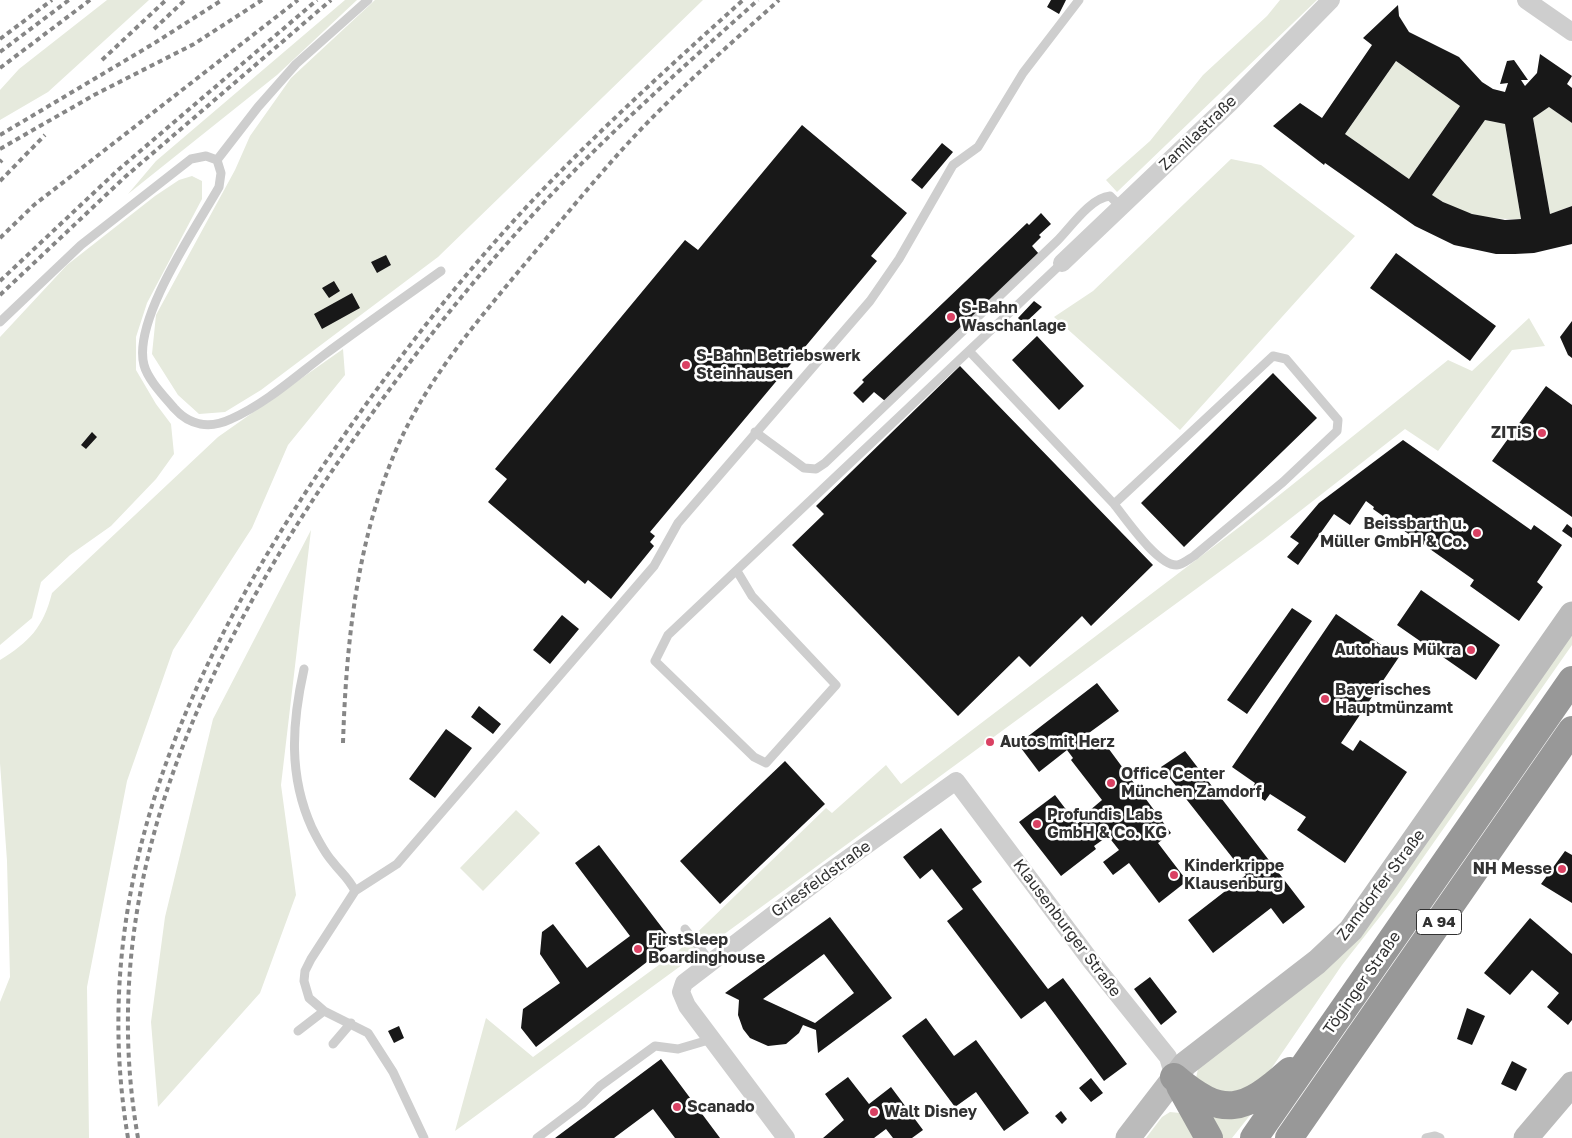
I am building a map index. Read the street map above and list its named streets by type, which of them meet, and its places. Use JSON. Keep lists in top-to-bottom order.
{
  "streets": {
    "highway": ["A 94", "Töginger Straße"],
    "street": [
      "Zamilastraße",
      "Griesfeldstraße",
      "Zamdorfer Straße",
      "Klausenburger Straße"
    ]
  },
  "crossings": [
    ["Griesfeldstraße", "Klausenburger Straße"],
    ["Zamdorfer Straße", "Klausenburger Straße"]
  ],
  "places": [
    "S-Bahn Waschanlage",
    "S-Bahn Betriebswerk Steinhausen",
    "ZITiS",
    "Beissbarth u. Müller GmbH & Co.",
    "Autohaus Mükra",
    "Bayerisches Hauptmünzamt",
    "Autos mit Herz",
    "Office Center München Zamdorf",
    "Profundis Labs GmbH & Co. KG",
    "NH Messe",
    "Kinderkrippe Klausenburg",
    "FirstSleep Boardinghouse",
    "Scanado",
    "Walt Disney"
  ]
}
